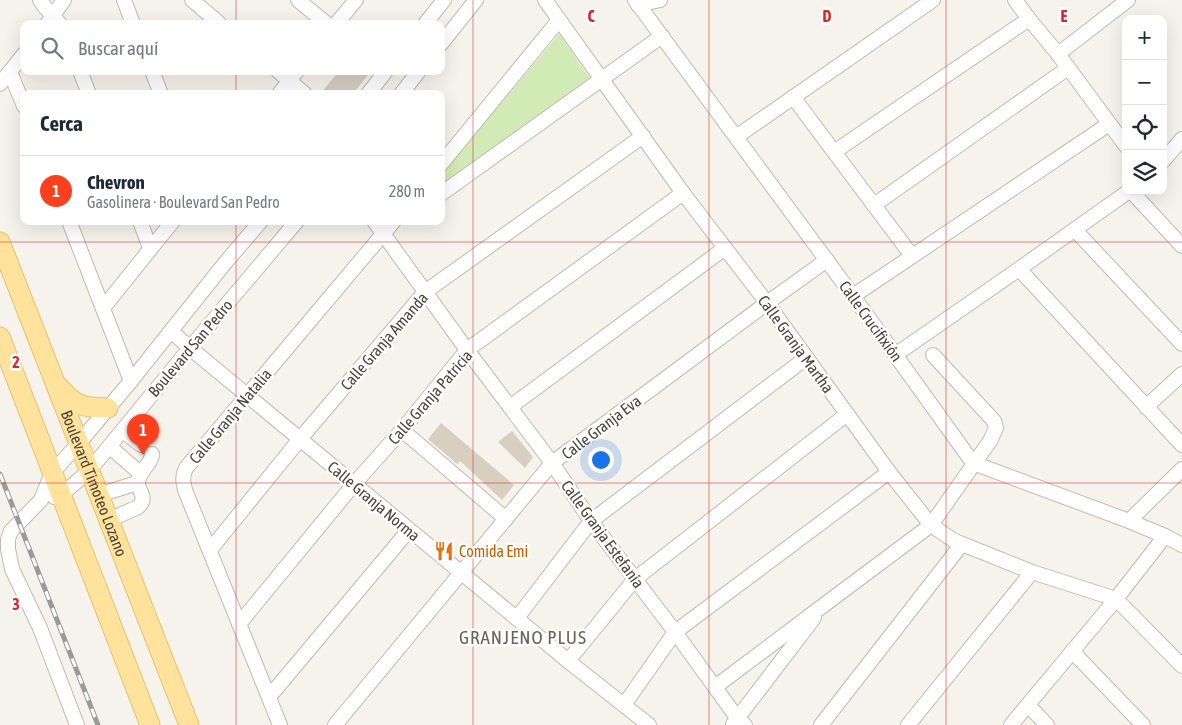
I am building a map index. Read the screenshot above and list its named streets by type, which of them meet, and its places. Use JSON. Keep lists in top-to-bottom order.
{
  "streets": {
    "main road": ["Boulevard Timoteo Lozano"],
    "street": [
      "Calle Crucifixión",
      "Calle Granja Amanda",
      "Calle Granja Martha",
      "Boulevard San Pedro",
      "Calle Granja Patricia",
      "Calle Granja Natalia",
      "Calle Granja Eva",
      "Calle Granja Norma",
      "Calle Granja Estefanía"
    ]
  },
  "crossings": [
    ["Calle Crucifixión", "Calle Granja Eva"],
    ["Calle Granja Amanda", "Calle Granja Martha"],
    ["Calle Granja Amanda", "Calle Granja Natalia"],
    ["Calle Granja Amanda", "Calle Granja Norma"],
    ["Calle Granja Amanda", "Calle Granja Estefanía"],
    ["Calle Granja Martha", "Calle Granja Patricia"],
    ["Calle Granja Martha", "Calle Granja Eva"],
    ["Boulevard San Pedro", "Boulevard Timoteo Lozano"],
    ["Boulevard San Pedro", "Calle Granja Norma"],
    ["Calle Granja Patricia", "Calle Granja Natalia"],
    ["Calle Granja Patricia", "Calle Granja Norma"],
    ["Calle Granja Patricia", "Calle Granja Estefanía"],
    ["Calle Granja Natalia", "Calle Granja Norma"],
    ["Calle Granja Natalia", "Calle Granja Estefanía"],
    ["Calle Granja Eva", "Calle Granja Norma"],
    ["Calle Granja Eva", "Calle Granja Estefanía"]
  ],
  "districts": ["GRANJENO PLUS"],
  "places": {
    "restaurant": ["Comida Emi"]
  },
  "page": {
    "map_buttons": ["+", "−"],
    "search": "Buscar aquí",
    "heading": "Cerca",
    "list": [
      {
        "mark": "1",
        "name": "Chevron",
        "note": "Gasolinera · Boulevard San Pedro",
        "value": "280 m"
      }
    ],
    "pins": "1"
  },
  "grid": {
    "columns": ["C", "D", "E"],
    "rows": ["2", "3"]
  }
}
